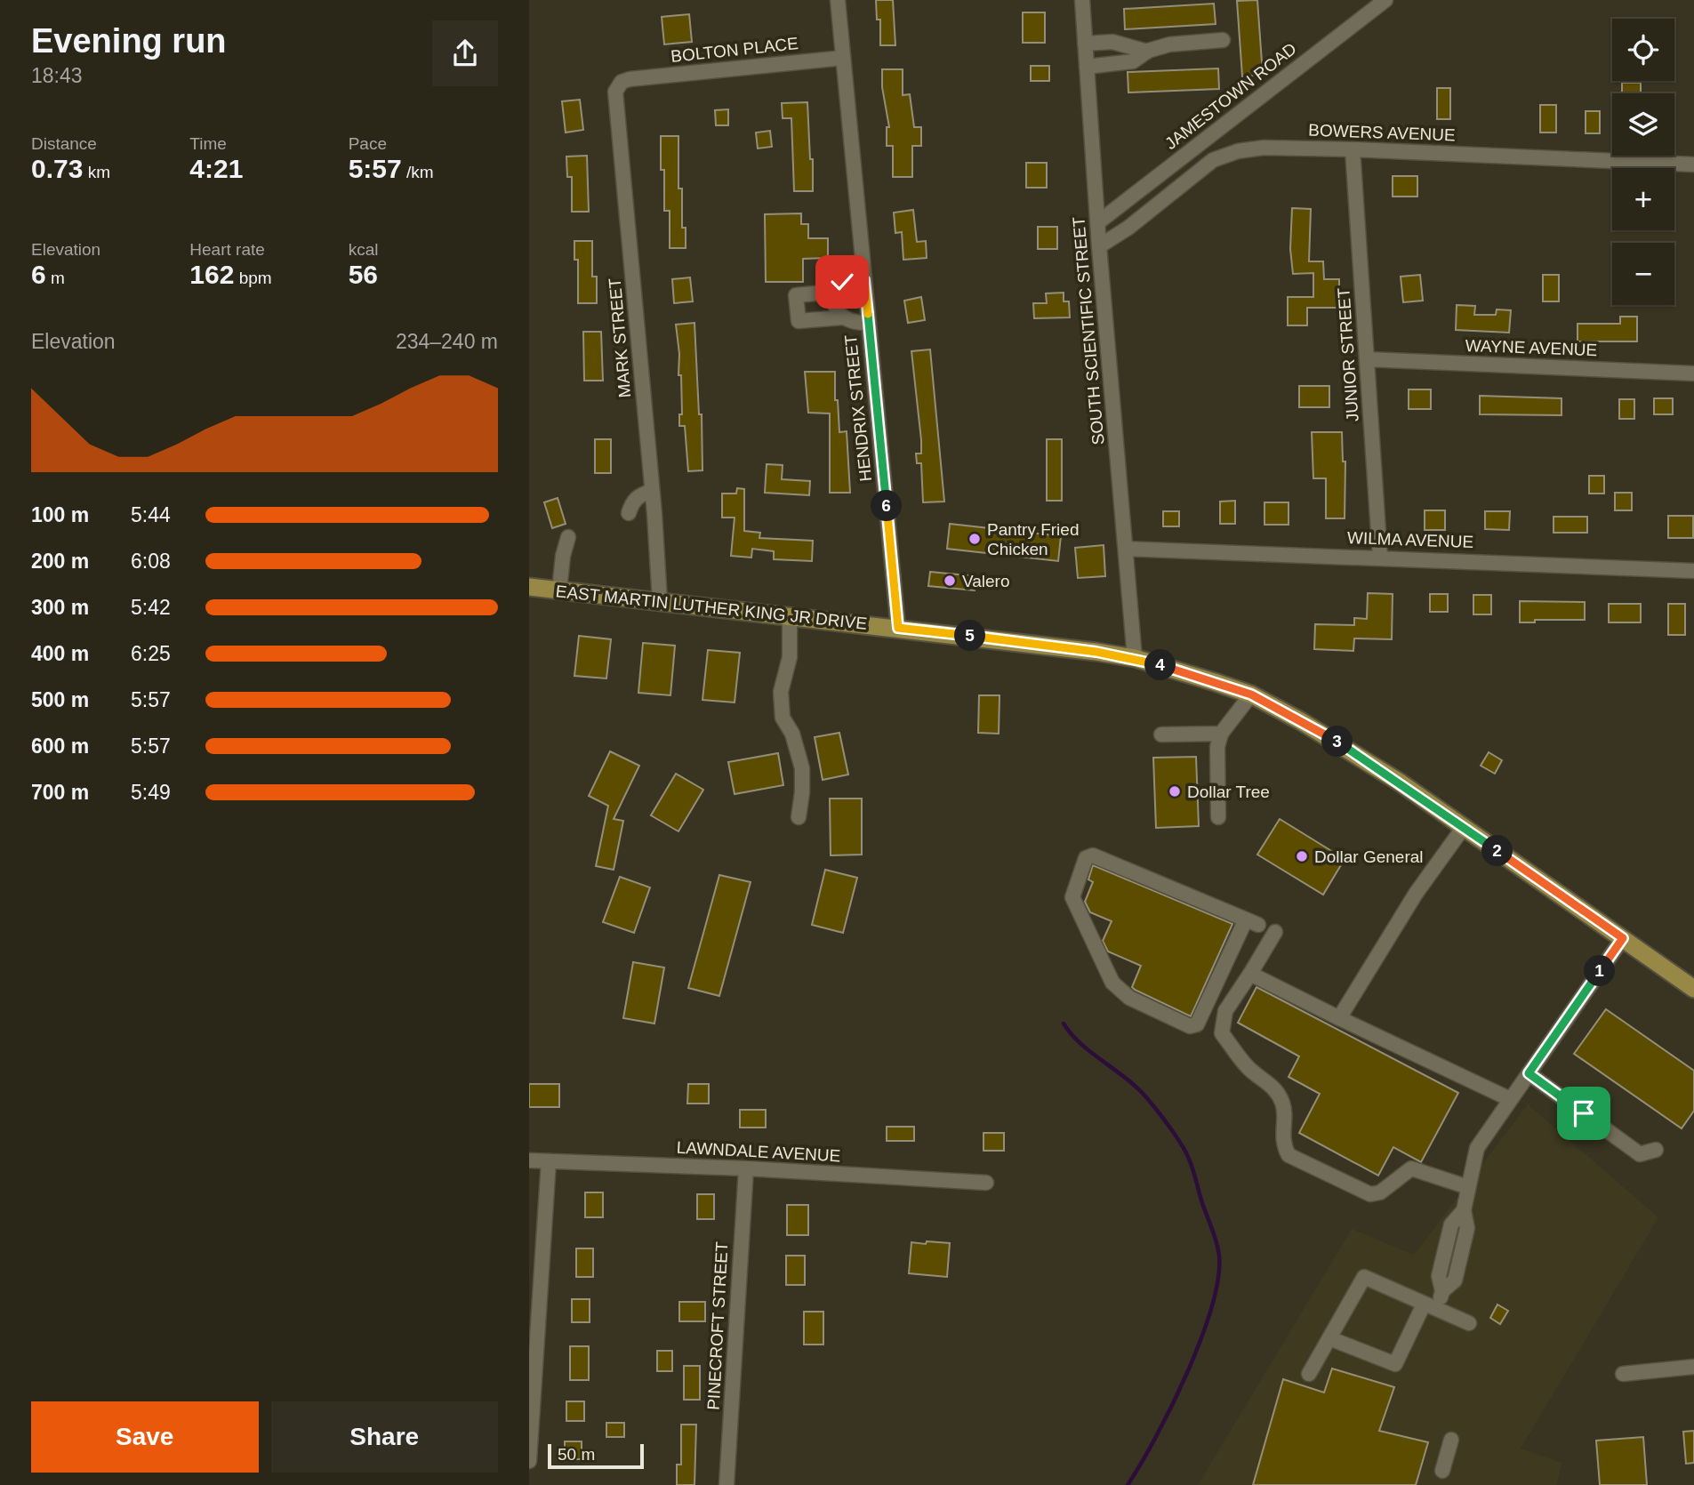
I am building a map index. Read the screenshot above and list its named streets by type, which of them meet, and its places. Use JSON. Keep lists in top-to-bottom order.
{
  "streets": {
    "main road": ["EAST MARTIN LUTHER KING JR DRIVE"],
    "street": [
      "BOLTON PLACE",
      "JAMESTOWN ROAD",
      "BOWERS AVENUE",
      "SOUTH SCIENTIFIC STREET",
      "MARK STREET",
      "WAYNE AVENUE",
      "JUNIOR STREET",
      "HENDRIX STREET",
      "WILMA AVENUE",
      "LAWNDALE AVENUE",
      "PINECROFT STREET"
    ]
  },
  "crossings": [
    ["BOLTON PLACE", "MARK STREET"],
    ["BOLTON PLACE", "HENDRIX STREET"],
    ["JAMESTOWN ROAD", "SOUTH SCIENTIFIC STREET"],
    ["BOWERS AVENUE", "SOUTH SCIENTIFIC STREET"],
    ["BOWERS AVENUE", "JUNIOR STREET"],
    ["SOUTH SCIENTIFIC STREET", "WILMA AVENUE"],
    ["SOUTH SCIENTIFIC STREET", "EAST MARTIN LUTHER KING JR DRIVE"],
    ["MARK STREET", "EAST MARTIN LUTHER KING JR DRIVE"],
    ["WAYNE AVENUE", "JUNIOR STREET"],
    ["JUNIOR STREET", "WILMA AVENUE"],
    ["HENDRIX STREET", "EAST MARTIN LUTHER KING JR DRIVE"],
    ["LAWNDALE AVENUE", "PINECROFT STREET"]
  ],
  "places": [
    "Pantry Fried Chicken",
    "Valero",
    "Dollar Tree",
    "Dollar General"
  ],
  "scale_bar": "50 m",
  "page": {
    "heading": ["Evening run", "18:43"],
    "map_buttons": ["+", "−"],
    "stats": [
      ["Distance", "0.73 km"],
      ["Time", "4:21"],
      ["Pace", "5:57 /km"],
      ["Elevation", "6 m"],
      ["Heart rate", "162 bpm"],
      ["kcal", "56"]
    ],
    "chart": ["Elevation", "234–240 m"],
    "pins": [
      "6",
      "5",
      "4",
      "3",
      "2",
      "1"
    ],
    "list": [
      {
        "name": "100 m",
        "note": "5:44"
      },
      {
        "name": "200 m",
        "note": "6:08"
      },
      {
        "name": "300 m",
        "note": "5:42"
      },
      {
        "name": "400 m",
        "note": "6:25"
      },
      {
        "name": "500 m",
        "note": "5:57"
      },
      {
        "name": "600 m",
        "note": "5:57"
      },
      {
        "name": "700 m",
        "note": "5:49"
      }
    ],
    "buttons": ["Save", "Share"],
    "scale": "50 m"
  }
}
